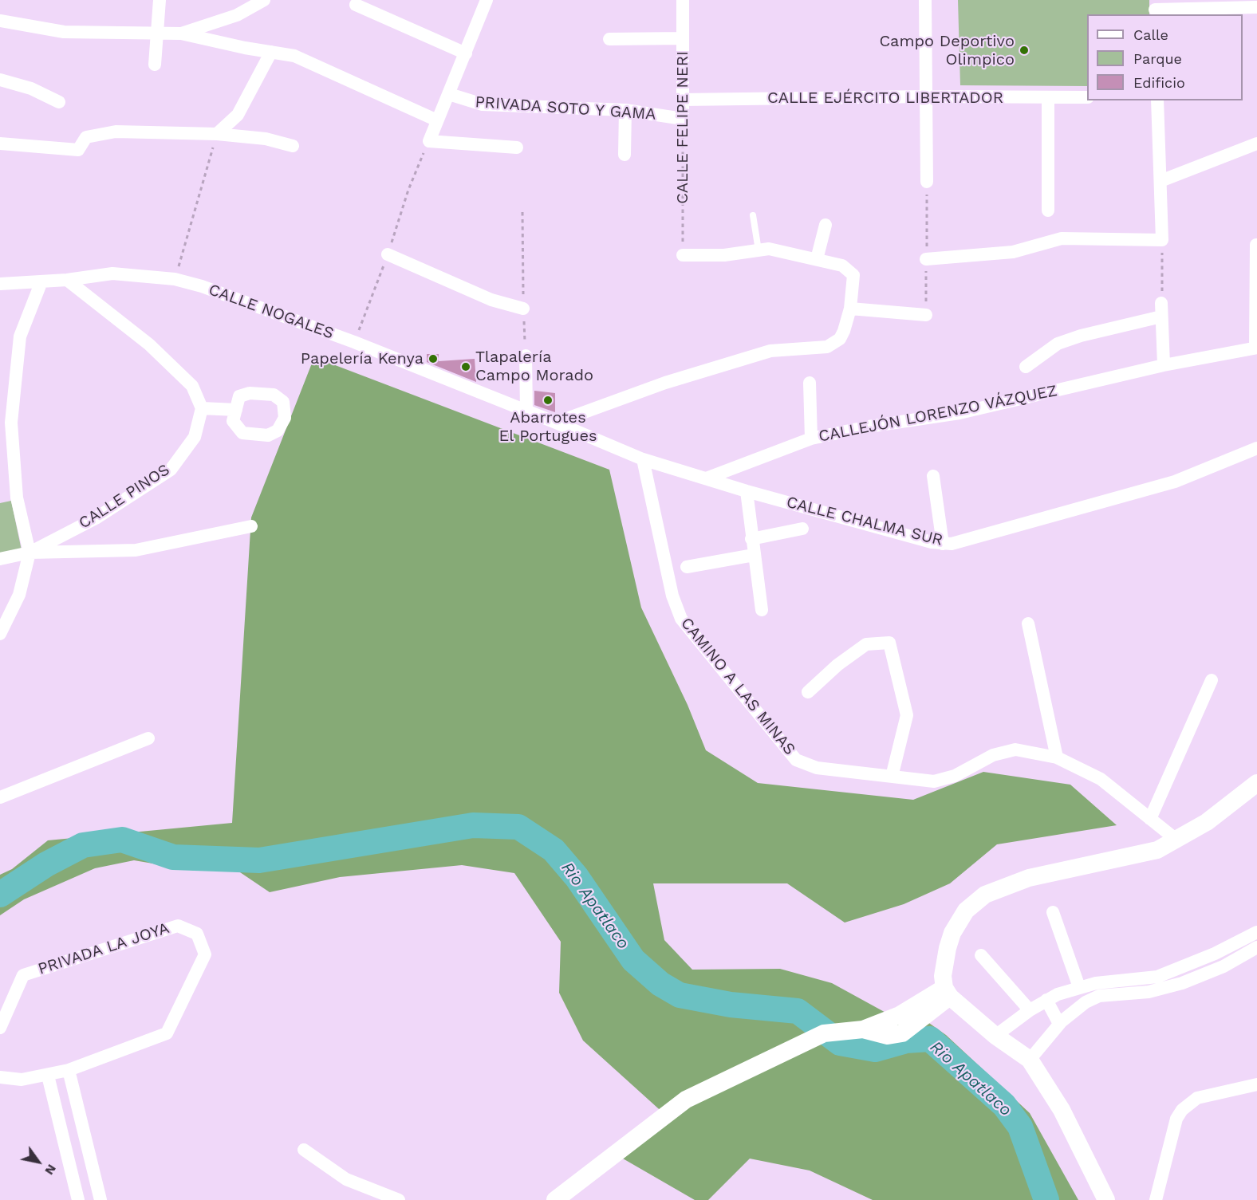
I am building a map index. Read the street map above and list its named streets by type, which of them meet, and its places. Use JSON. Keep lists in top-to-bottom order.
{
  "streets": {
    "street": [
      "CALLE EJÉRCITO LIBERTADOR",
      "PRIVADA SOTO Y GAMA",
      "CALLE FELIPE NERI",
      "CALLE NOGALES",
      "CALLEJÓN LORENZO VÁZQUEZ",
      "CALLE PINOS",
      "CALLE CHALMA SUR",
      "CAMINO A LAS MINAS",
      "PRIVADA LA JOYA"
    ]
  },
  "crossings": [
    ["CALLE EJÉRCITO LIBERTADOR", "CALLE FELIPE NERI"],
    ["PRIVADA SOTO Y GAMA", "CALLE FELIPE NERI"],
    ["CALLE NOGALES", "CALLE CHALMA SUR"],
    ["CALLEJÓN LORENZO VÁZQUEZ", "CALLE CHALMA SUR"],
    ["CALLE CHALMA SUR", "CAMINO A LAS MINAS"]
  ],
  "water": ["Rio Apatlaco"],
  "places": [
    "Campo Deportivo Olimpico",
    "Papelería Kenya",
    "Tlapalería Campo Morado",
    "Abarrotes El Portugues"
  ],
  "legend": ["Calle", "Parque", "Edificio"],
  "north": "bottom right"
}
